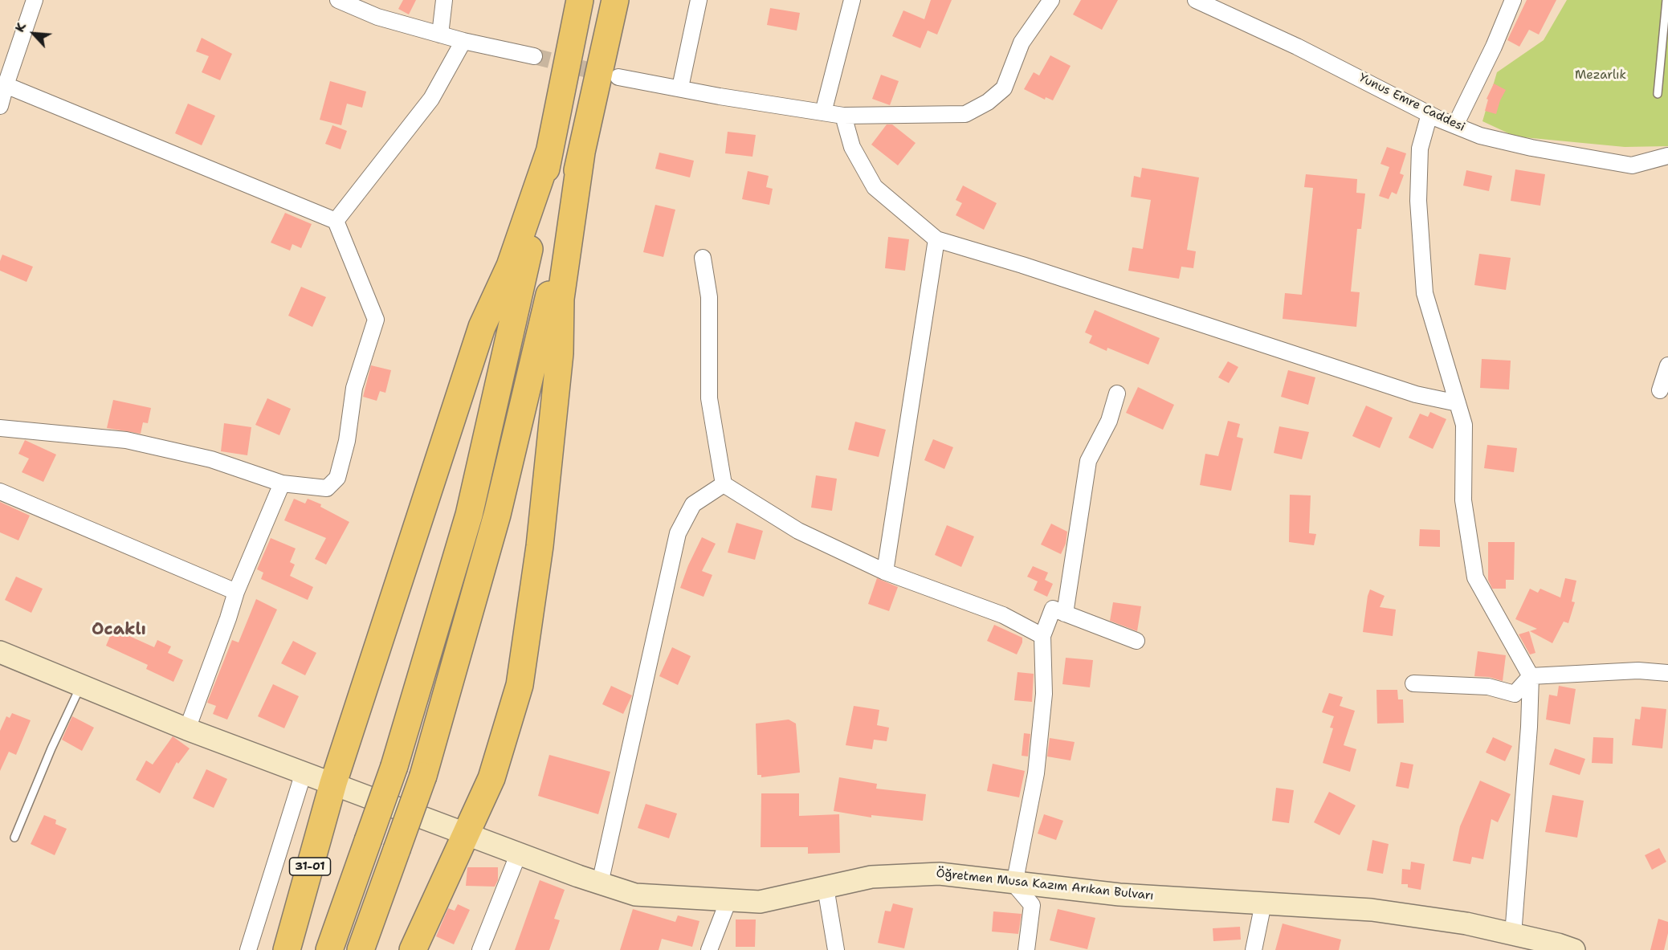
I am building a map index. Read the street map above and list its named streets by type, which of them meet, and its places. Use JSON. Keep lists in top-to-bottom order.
{
  "streets": {
    "highway": ["31-01"],
    "street": ["Yunus Emre Caddesi", "Öğretmen Musa Kazım Arıkan Bulvarı"]
  },
  "crossings": [
    ["31-01", "Öğretmen Musa Kazım Arıkan Bulvarı"]
  ],
  "districts": ["Ocaklı"],
  "parks": ["Mezarlık"],
  "north": "top left"
}
